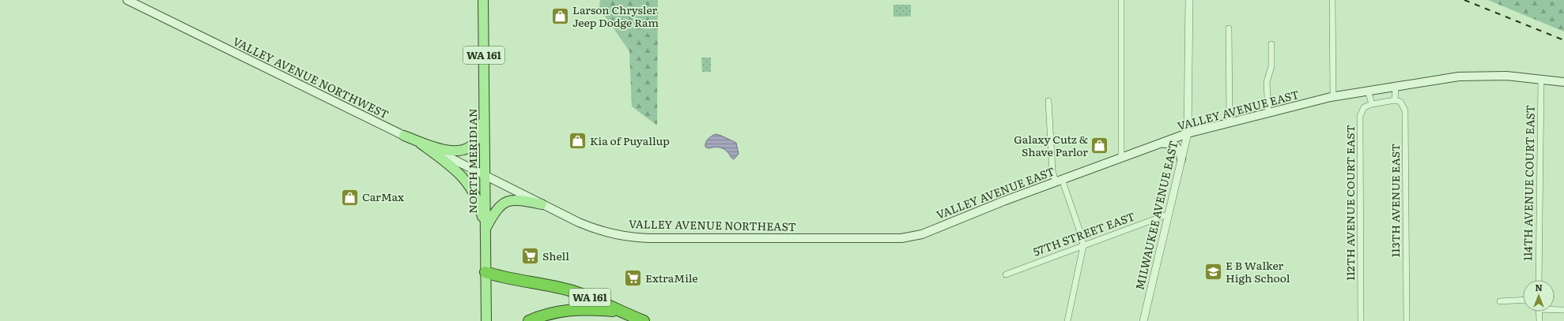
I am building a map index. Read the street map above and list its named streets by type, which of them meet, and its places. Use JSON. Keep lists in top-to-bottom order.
{
  "streets": {
    "highway": ["WA 161"],
    "main road": [
      "VALLEY AVENUE NORTHWEST",
      "VALLEY AVENUE EAST",
      "NORTH MERIDIAN",
      "VALLEY AVENUE NORTHEAST"
    ],
    "street": [
      "114TH AVENUE COURT EAST",
      "113TH AVENUE EAST",
      "112TH AVENUE COURT EAST",
      "MILWAUKEE AVENUE EAST",
      "57TH STREET EAST"
    ]
  },
  "crossings": [
    ["WA 161", "NORTH MERIDIAN"],
    ["VALLEY AVENUE NORTHWEST", "NORTH MERIDIAN"],
    ["VALLEY AVENUE NORTHWEST", "VALLEY AVENUE NORTHEAST"],
    ["VALLEY AVENUE EAST", "114TH AVENUE COURT EAST"],
    ["VALLEY AVENUE EAST", "MILWAUKEE AVENUE EAST"],
    ["VALLEY AVENUE EAST", "VALLEY AVENUE NORTHEAST"],
    ["NORTH MERIDIAN", "VALLEY AVENUE NORTHEAST"],
    ["MILWAUKEE AVENUE EAST", "57TH STREET EAST"]
  ],
  "places": {
    "shop": [
      "Larson Chrysler Jeep Dodge Ram",
      "Kia of Puyallup",
      "Galaxy Cutz & Shave Parlor",
      "CarMax"
    ],
    "supermarket": ["Shell", "ExtraMile"],
    "school or university": ["E B Walker High School"]
  },
  "north": "top"
}
